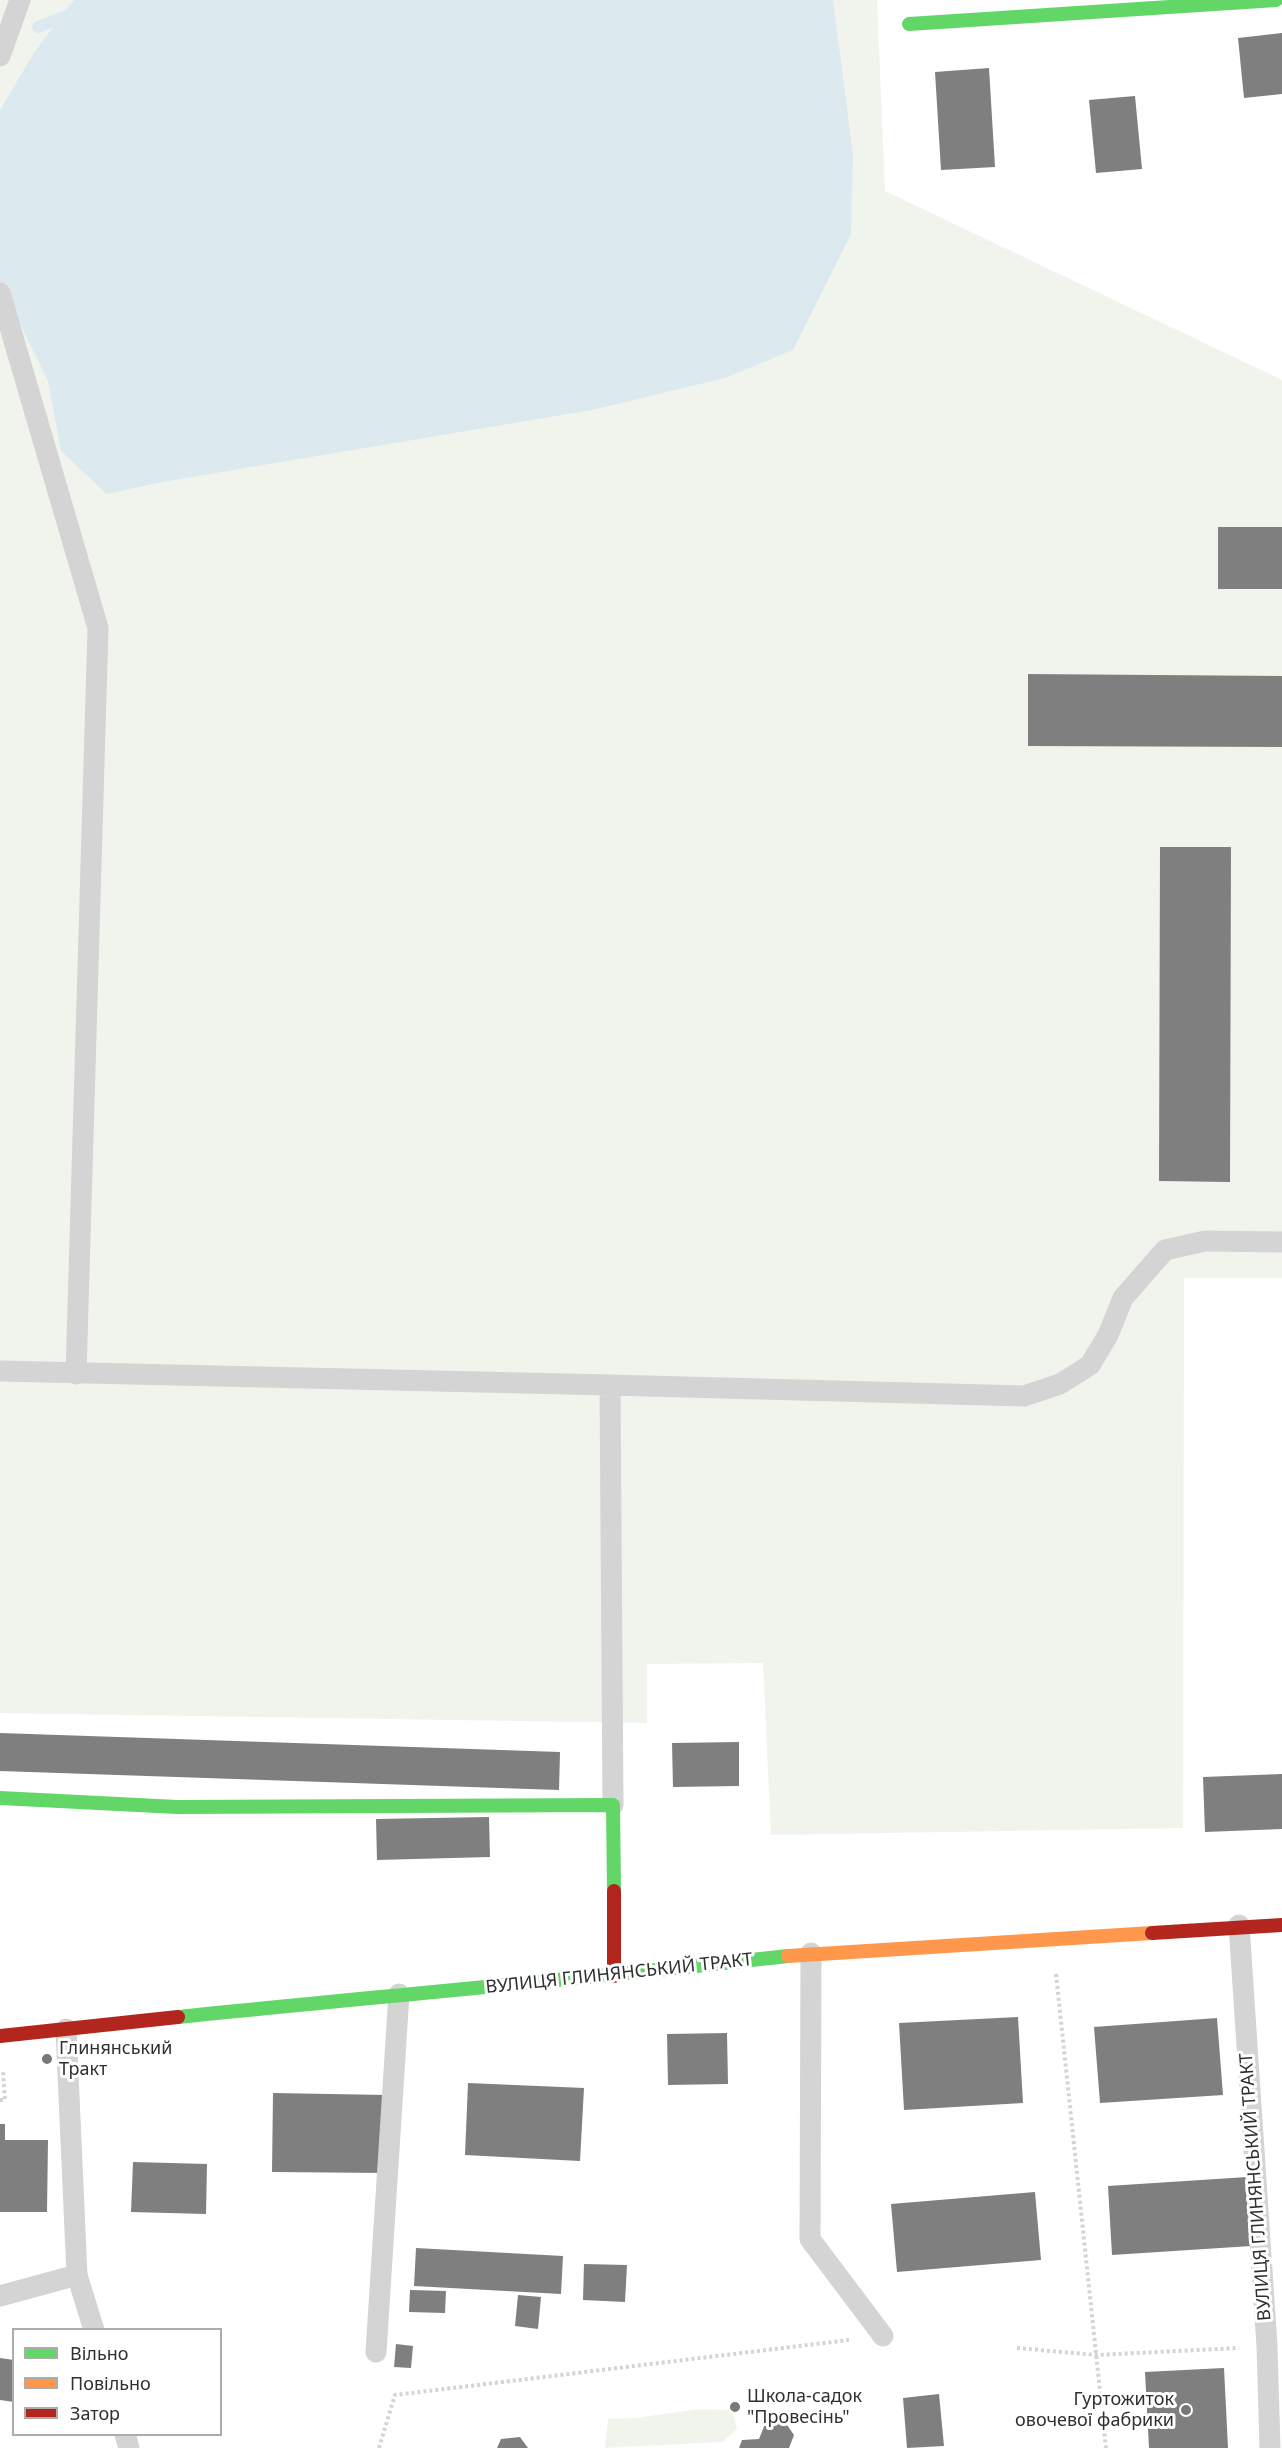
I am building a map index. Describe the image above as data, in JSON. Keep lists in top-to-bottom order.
{
  "streets": {
    "main road": ["ВУЛИЦЯ ГЛИНЯНСЬКИЙ ТРАКТ"]
  },
  "places": ["Глинянський Тракт", "Школа-садок \"Провесінь\"", "Гуртожиток овочевої фабрики"],
  "legend": ["Вільно", "Повільно", "Затор"]
}
